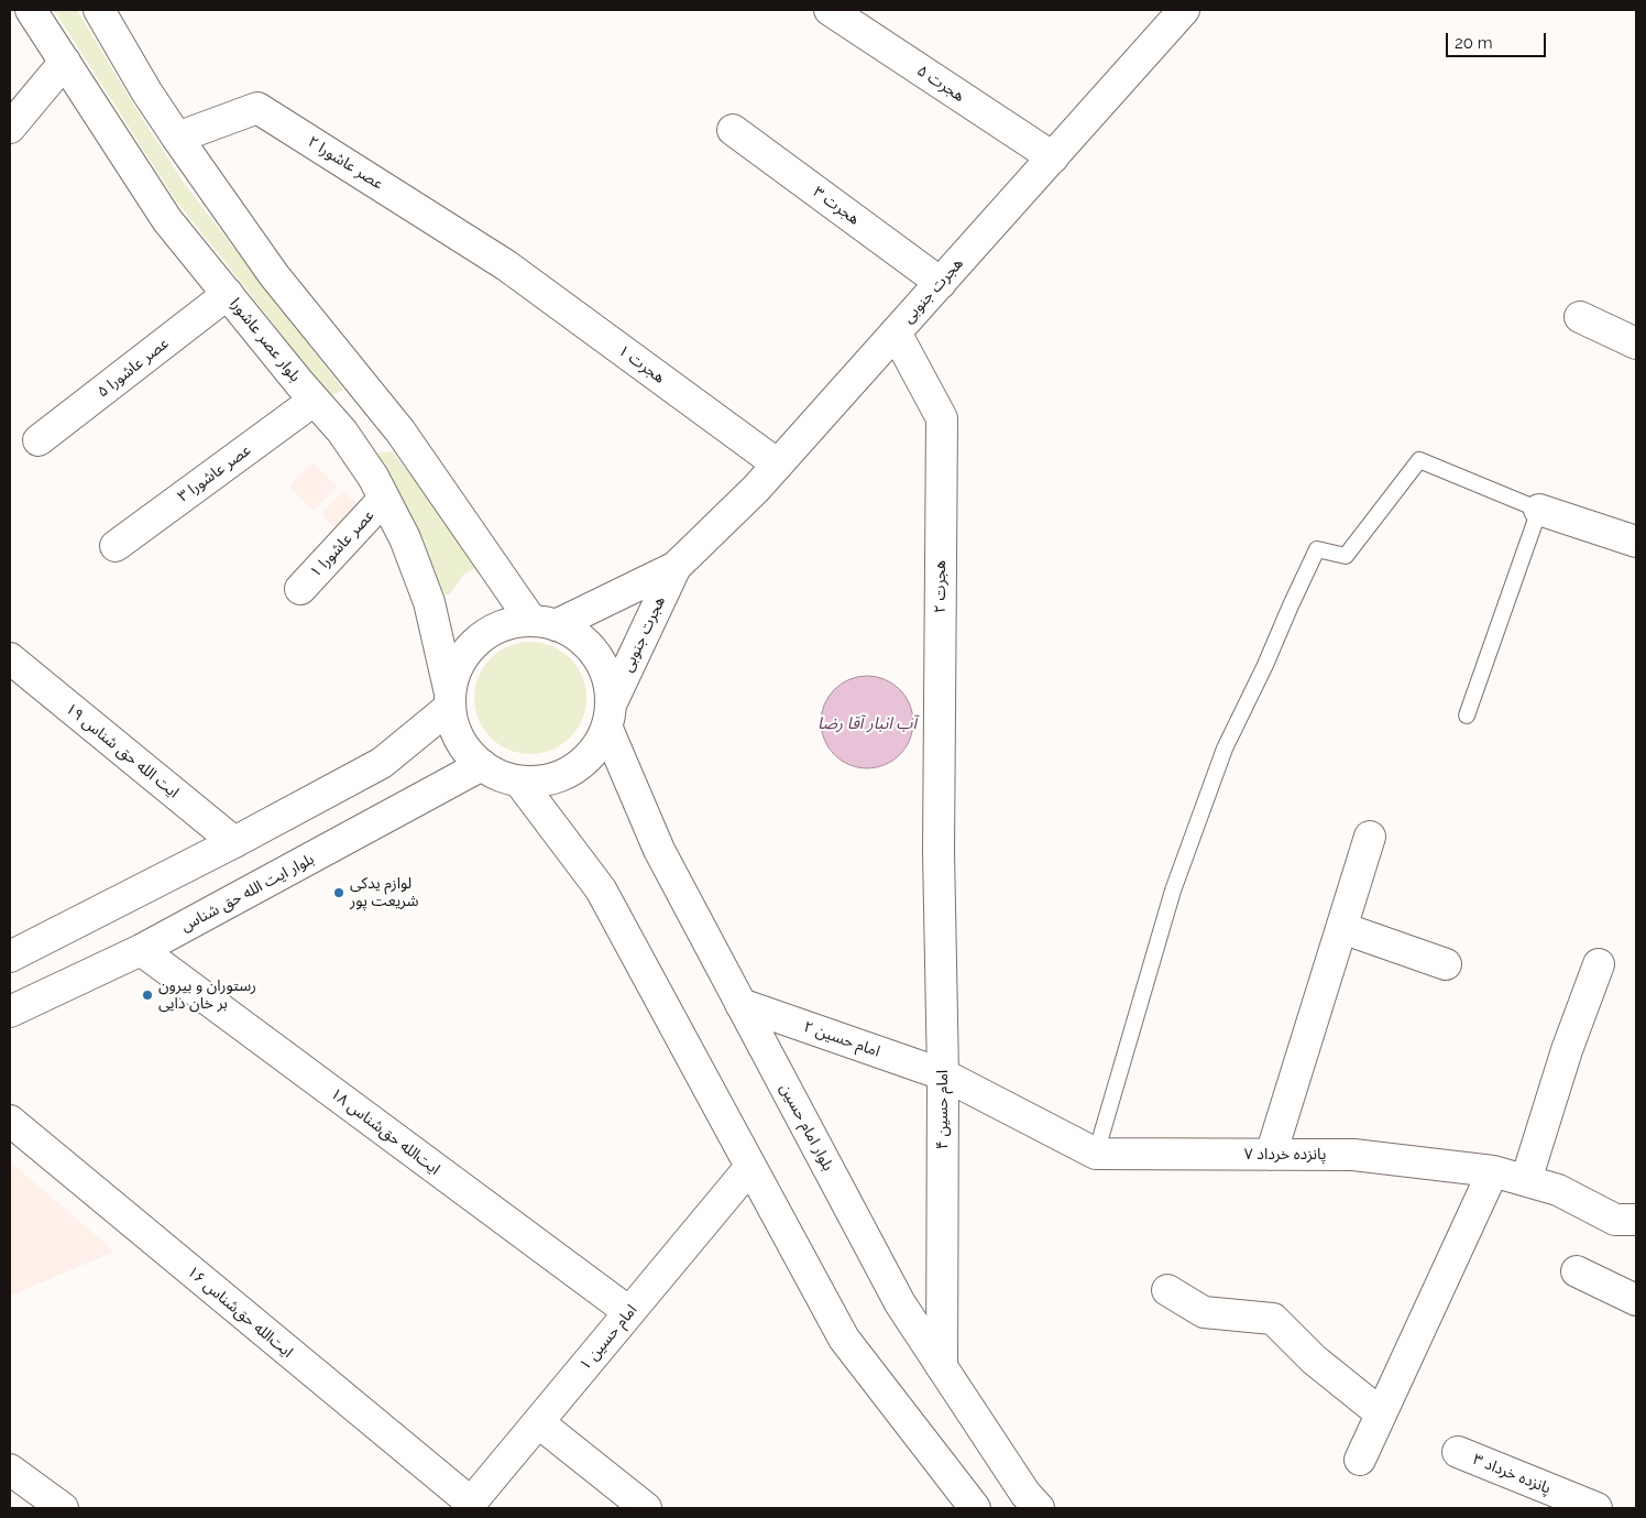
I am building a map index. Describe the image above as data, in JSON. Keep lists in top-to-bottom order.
{
  "streets": {
    "street": [
      "هجرت ۵",
      "عصر عاشورا ۲",
      "هجرت ۳",
      "هجرت جنوبی",
      "بلوار عصر عاشورا",
      "هجرت ۱",
      "عصر عاشورا ۵",
      "عصر عاشورا ۳",
      "عصر عاشورا ۱",
      "هجرت ۲",
      "ایت الله حق شناس ۱۹",
      "بلوار ایت الله حق شناس",
      "امام حسین ۲",
      "امام حسین ۴",
      "بلوار امام حسین",
      "ایت‌الله حق‌شناس ۱۸",
      "پانزده خرداد ۷",
      "ایت‌الله حق‌شناس ۱۶",
      "امام حسین ۱",
      "پانزده خرداد ۳"
    ]
  },
  "crossings": [
    ["هجرت ۵", "هجرت جنوبی"],
    ["عصر عاشورا ۲", "هجرت ۱"],
    ["هجرت ۳", "هجرت جنوبی"],
    ["هجرت جنوبی", "بلوار عصر عاشورا"],
    ["هجرت جنوبی", "هجرت ۱"],
    ["هجرت جنوبی", "هجرت ۲"],
    ["هجرت جنوبی", "بلوار ایت الله حق شناس"],
    ["هجرت جنوبی", "بلوار امام حسین"],
    ["بلوار عصر عاشورا", "عصر عاشورا ۵"],
    ["بلوار عصر عاشورا", "عصر عاشورا ۳"],
    ["بلوار عصر عاشورا", "عصر عاشورا ۱"],
    ["بلوار عصر عاشورا", "بلوار ایت الله حق شناس"],
    ["بلوار عصر عاشورا", "بلوار امام حسین"],
    ["هجرت ۲", "امام حسین ۴"],
    ["بلوار ایت الله حق شناس", "بلوار امام حسین"],
    ["بلوار ایت الله حق شناس", "ایت‌الله حق‌شناس ۱۸"],
    ["امام حسین ۲", "امام حسین ۴"],
    ["امام حسین ۲", "بلوار امام حسین"],
    ["امام حسین ۲", "پانزده خرداد ۷"],
    ["امام حسین ۴", "بلوار امام حسین"],
    ["امام حسین ۴", "پانزده خرداد ۷"],
    ["ایت‌الله حق‌شناس ۱۸", "امام حسین ۱"],
    ["ایت‌الله حق‌شناس ۱۶", "امام حسین ۱"]
  ],
  "water": ["آب انبار آقا رضا"],
  "places": ["لوازم یدکی شریعت پور", "رستوران و بیرون بر خان دایی"],
  "scale_bar": "20 m"
}
